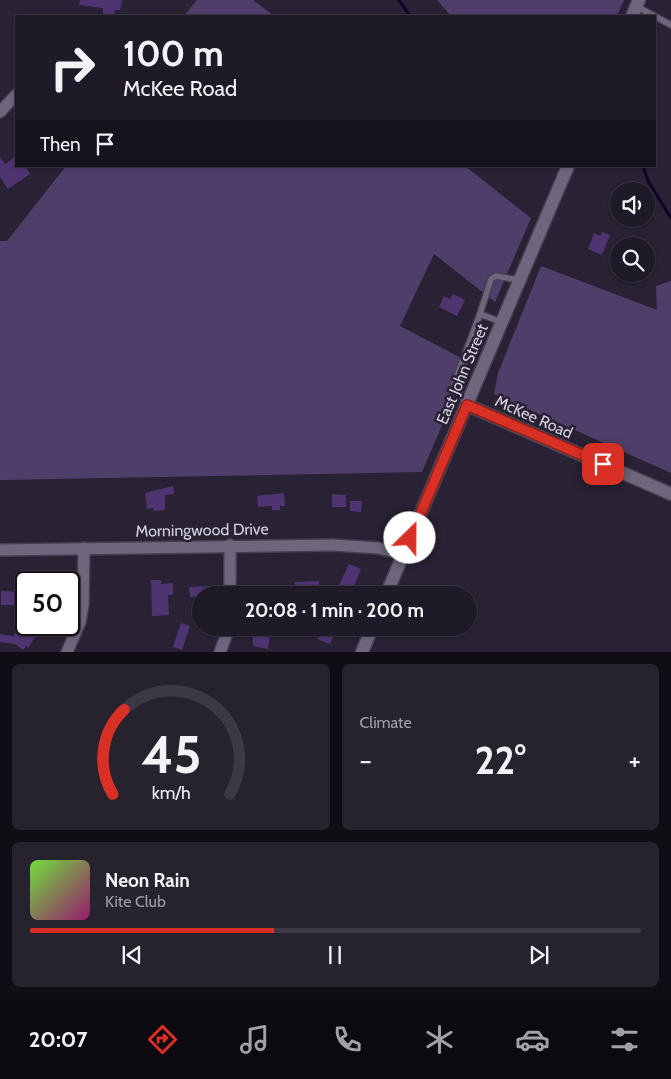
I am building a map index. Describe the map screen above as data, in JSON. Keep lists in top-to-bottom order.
{
  "streets": {
    "main road": ["East John Street", "McKee Road"],
    "street": ["Morningwood Drive"]
  },
  "crossings": [
    ["East John Street", "McKee Road"],
    ["East John Street", "Morningwood Drive"]
  ],
  "page": {
    "turn": ["100 m", "McKee Road"],
    "then": "Then",
    "limit": "50",
    "trip": "20:08 · 1 min · 200 m",
    "tile": "Climate",
    "heat": ["−", "22°", "+"],
    "song": ["Neon Rain", "Kite Club"],
    "tabs": "20:07",
    "gauge": ["45", "km/h"]
  }
}
